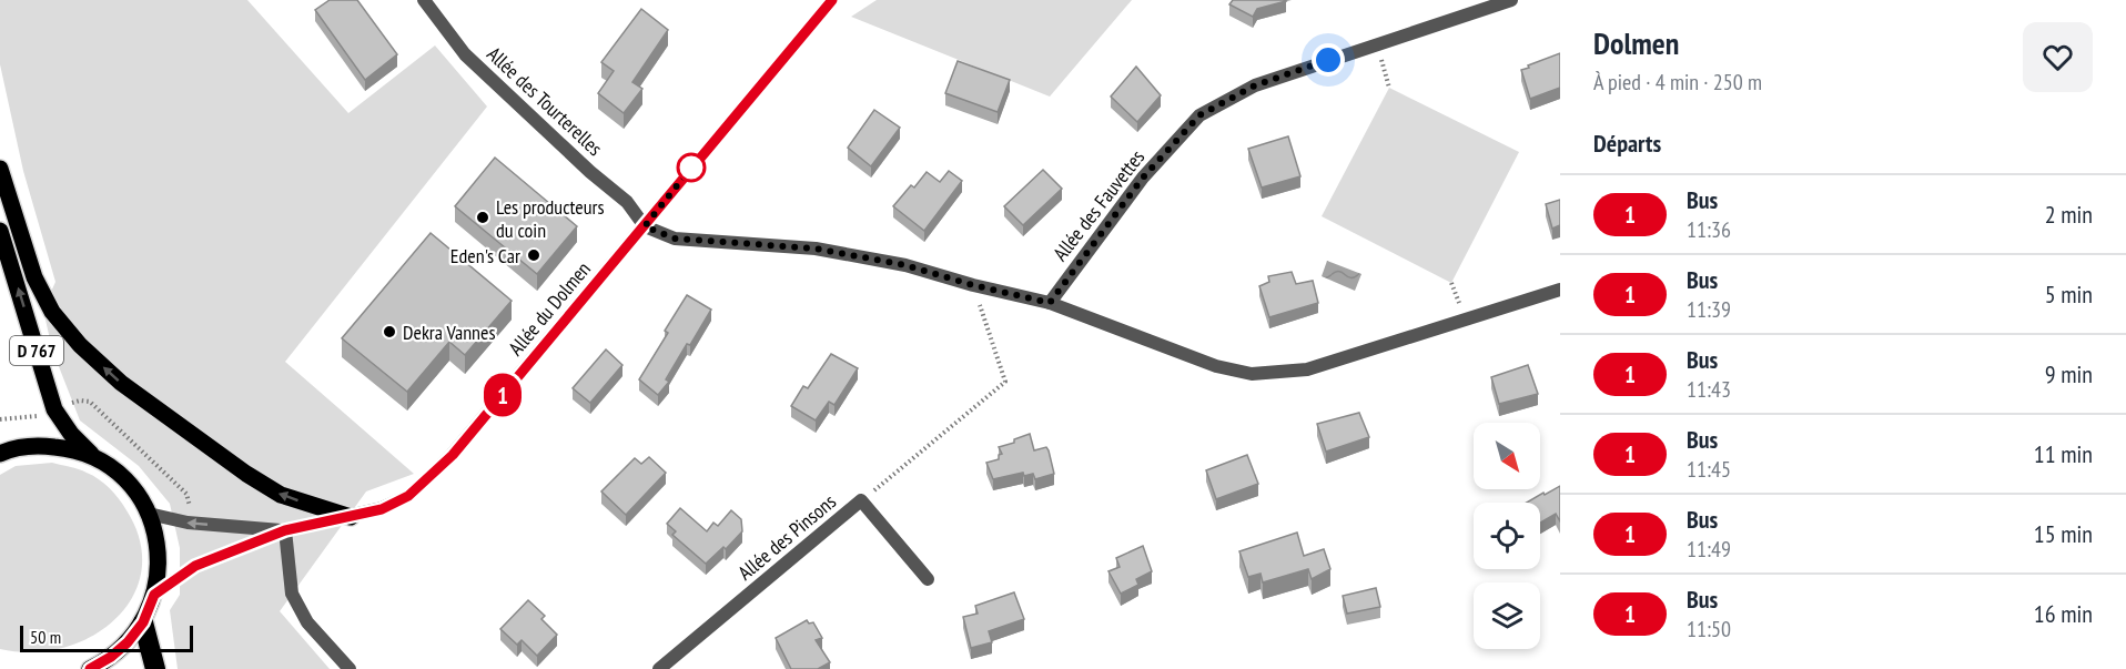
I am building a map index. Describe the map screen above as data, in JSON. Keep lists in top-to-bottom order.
{
  "streets": {
    "main road": ["D 767"],
    "street": [
      "Allée des Tourterelles",
      "Allée des Fauvettes",
      "Allée du Dolmen",
      "Allée des Pinsons"
    ]
  },
  "crossings": [
    ["Allée des Tourterelles", "Allée du Dolmen"]
  ],
  "places": ["Les producteurs du coin", "Eden's Car", "Dekra Vannes"],
  "lines": ["bus line 1"],
  "scale_bar": "50 m",
  "north": "bottom right",
  "page": {
    "on_map": "1",
    "heading": [
      ["Dolmen", "À pied · 4 min · 250 m"],
      "Départs"
    ],
    "list": [
      {
        "mark": "1",
        "name": "Bus",
        "note": "11:36",
        "value": "2 min"
      },
      {
        "mark": "1",
        "name": "Bus",
        "note": "11:39",
        "value": "5 min"
      },
      {
        "mark": "1",
        "name": "Bus",
        "note": "11:43",
        "value": "9 min"
      },
      {
        "mark": "1",
        "name": "Bus",
        "note": "11:45",
        "value": "11 min"
      },
      {
        "mark": "1",
        "name": "Bus",
        "note": "11:49",
        "value": "15 min"
      },
      {
        "mark": "1",
        "name": "Bus",
        "note": "11:50",
        "value": "16 min"
      }
    ],
    "scale": "50 m"
  }
}
